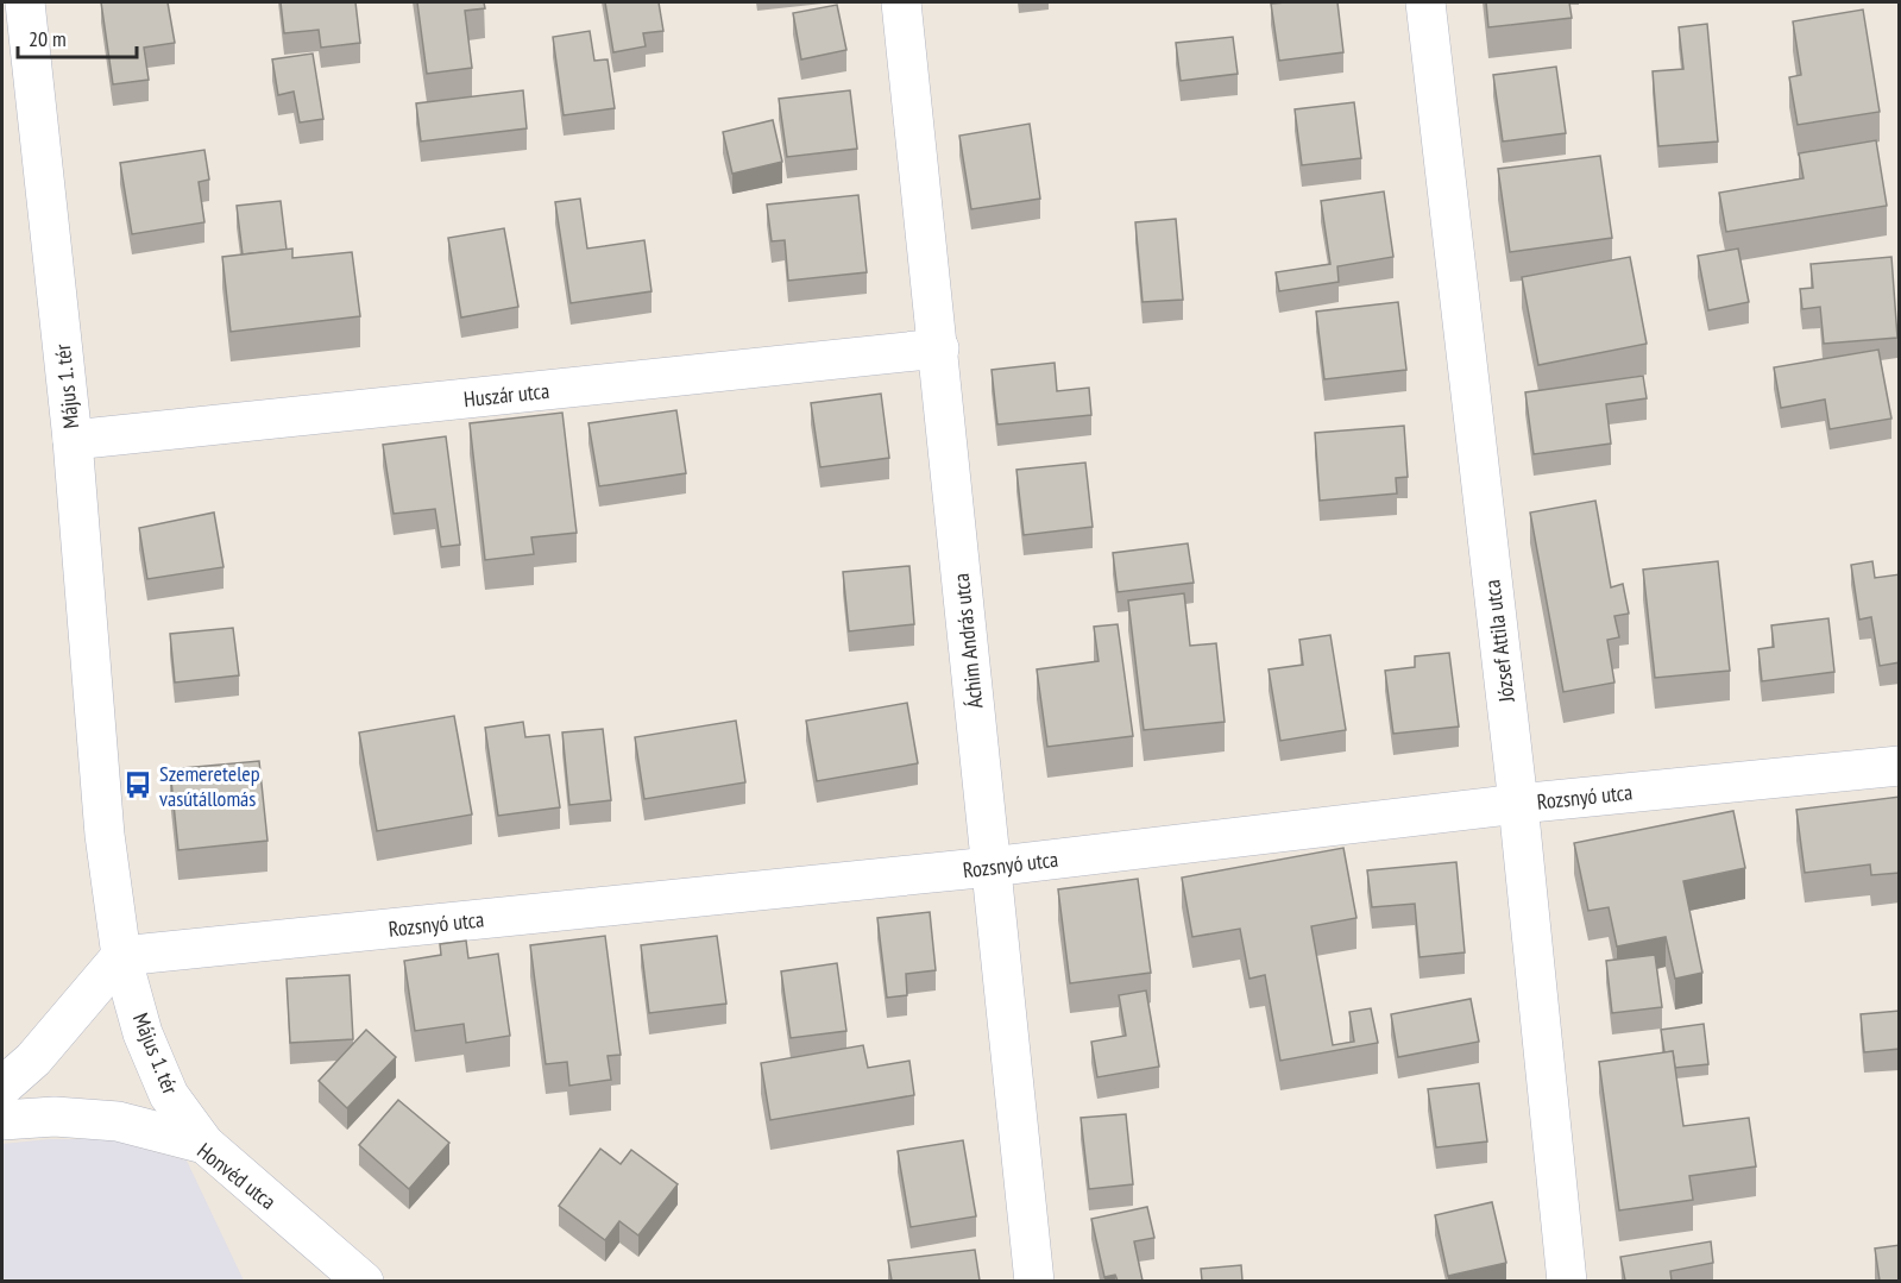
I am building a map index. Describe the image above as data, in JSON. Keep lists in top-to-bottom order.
{
  "streets": {
    "street": [
      "Május 1. tér",
      "Huszár utca",
      "Áchim András utca",
      "József Attila utca",
      "Rozsnyó utca",
      "Honvéd utca"
    ]
  },
  "crossings": [
    ["Május 1. tér", "Huszár utca"],
    ["Május 1. tér", "Rozsnyó utca"],
    ["Május 1. tér", "Honvéd utca"],
    ["Huszár utca", "Áchim András utca"],
    ["Áchim András utca", "Rozsnyó utca"],
    ["József Attila utca", "Rozsnyó utca"]
  ],
  "places": {
    "bus stop": ["Szemeretelep vasútállomás"]
  },
  "scale_bar": "20 m"
}
